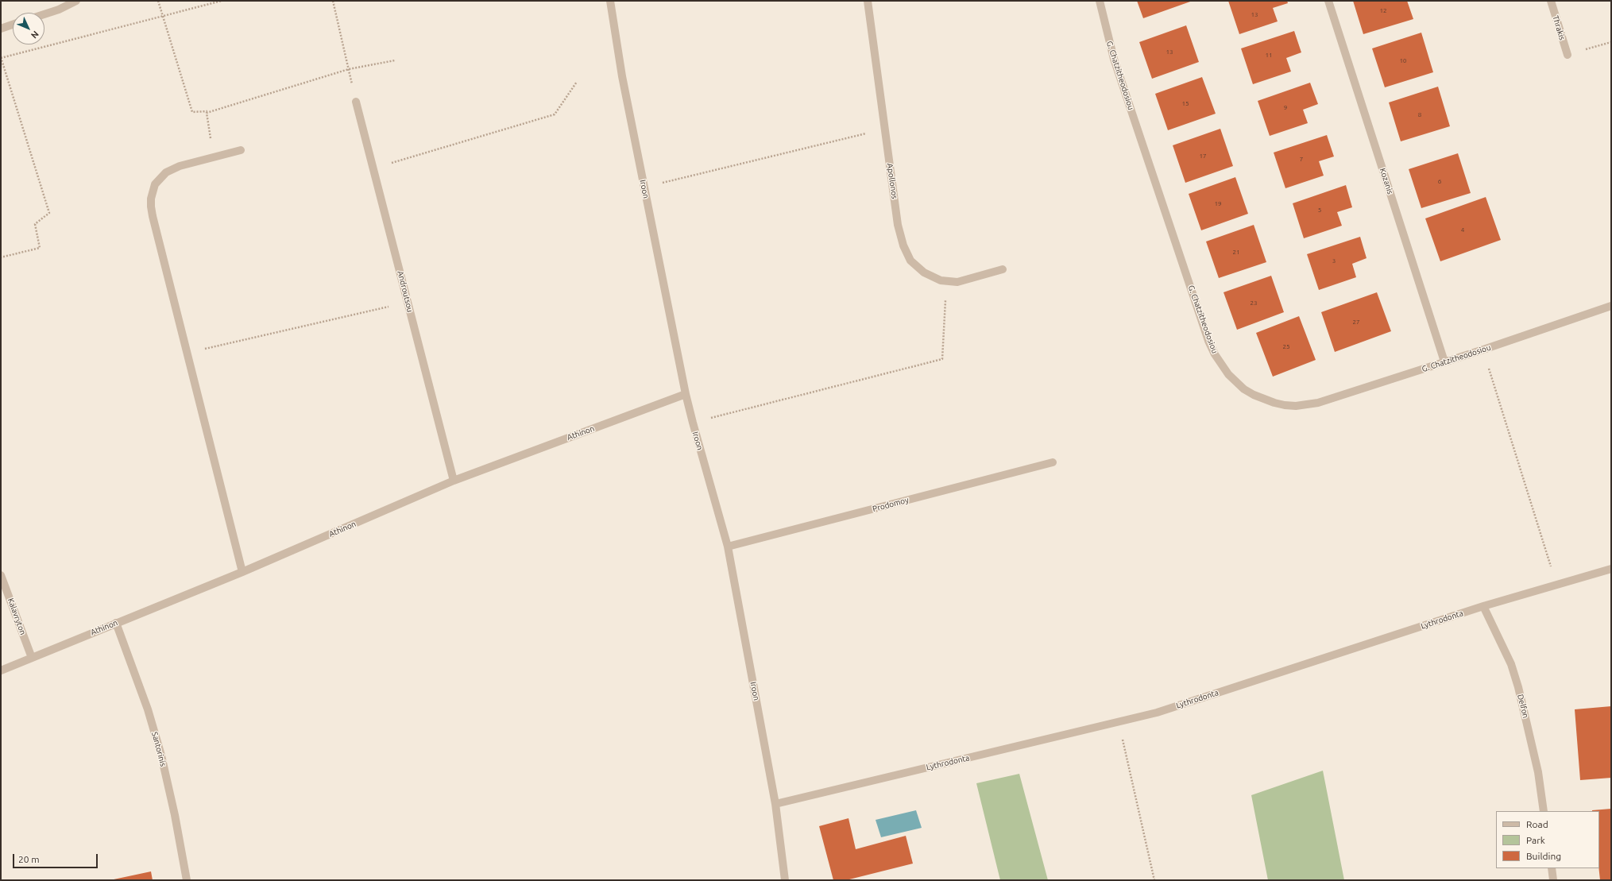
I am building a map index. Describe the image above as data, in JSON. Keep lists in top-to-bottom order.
{
  "streets": {
    "street": [
      "Thrakis",
      "G. Chatzitheodosiou",
      "Apollonos",
      "Kozanis",
      "Iroon",
      "Androutsou",
      "Athinon",
      "Prodomoy",
      "Kalavryton",
      "Lythrodonta",
      "Delfon",
      "Santorinis"
    ]
  },
  "crossings": [
    ["G. Chatzitheodosiou", "Kozanis"],
    ["Iroon", "Athinon"],
    ["Iroon", "Prodomoy"],
    ["Iroon", "Lythrodonta"],
    ["Androutsou", "Athinon"],
    ["Athinon", "Kalavryton"],
    ["Athinon", "Santorinis"],
    ["Lythrodonta", "Delfon"]
  ],
  "house_numbers": [
    "12",
    "13",
    "13",
    "11",
    "10",
    "15",
    "9",
    "8",
    "17",
    "7",
    "6",
    "19",
    "5",
    "4",
    "21",
    "3",
    "23",
    "27",
    "25"
  ],
  "legend": ["Road", "Park", "Building"],
  "scale_bar": "20 m",
  "north": "bottom right"
}
